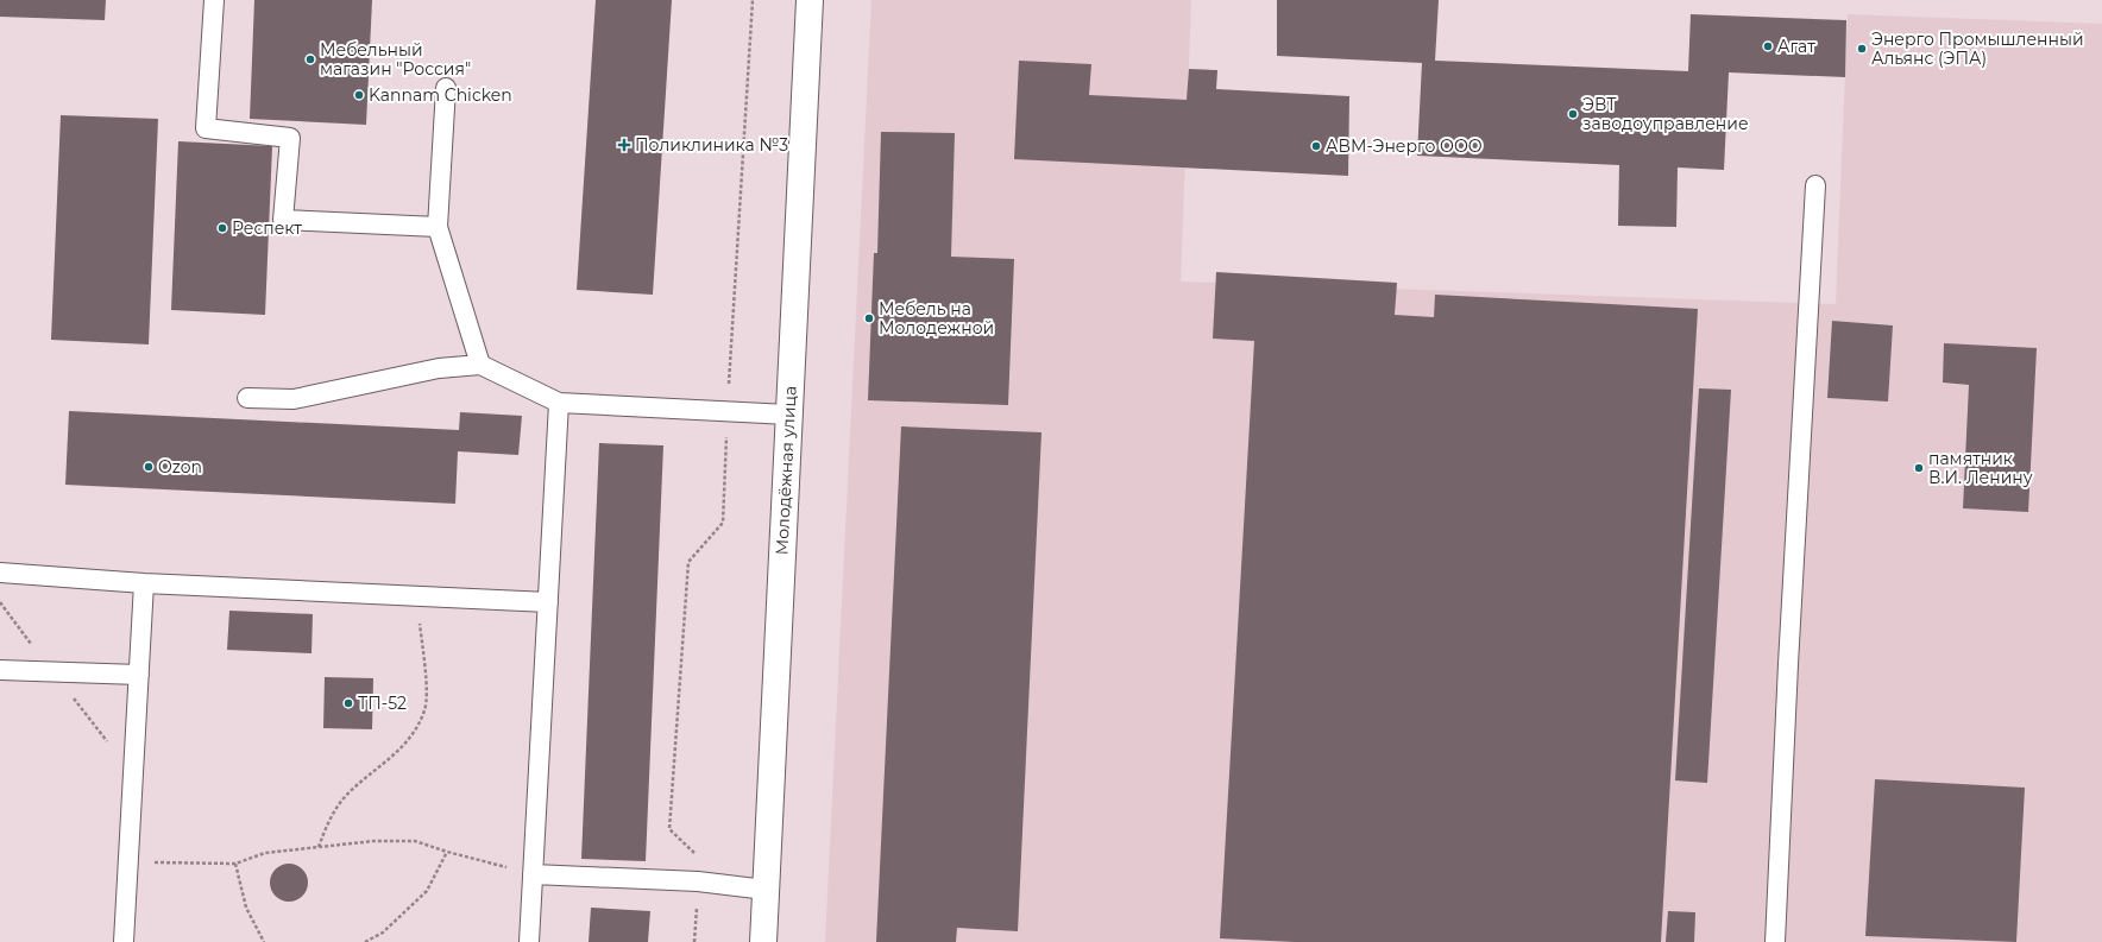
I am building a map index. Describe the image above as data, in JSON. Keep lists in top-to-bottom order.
{
  "streets": {
    "street": ["Молодёжная улица"]
  },
  "places": {
    "other": [
      "Агат",
      "Энерго Промышленный Альянс (ЭПА)",
      "Мебельный магазин \"Россия\"",
      "Kannam Chicken",
      "ЭВТ заводоуправление",
      "АВМ-Энерго ООО",
      "Респект",
      "Мебель на Молодежной",
      "Ozon",
      "памятник В.И. Ленину",
      "ТП-52"
    ],
    "health": ["Поликлиника №3"]
  }
}
